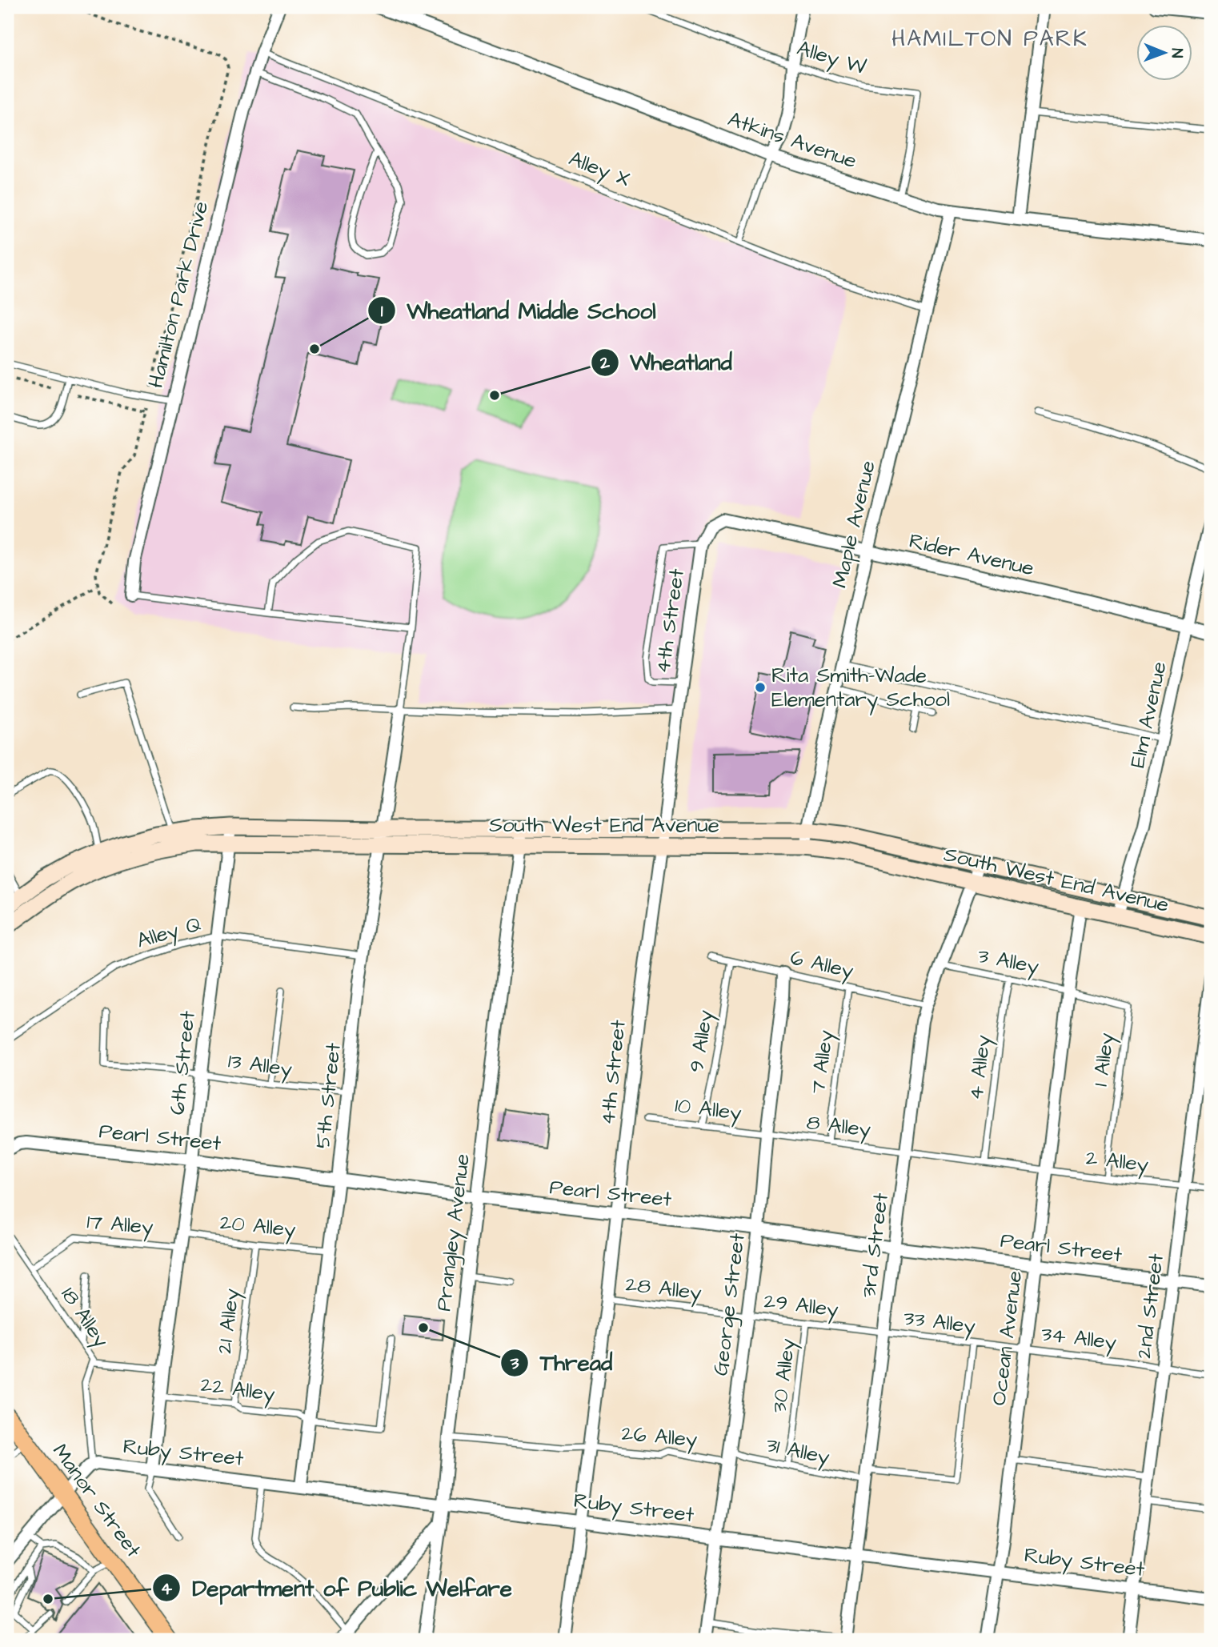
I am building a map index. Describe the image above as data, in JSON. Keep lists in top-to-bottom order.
{
  "streets": {
    "main road": ["South West End Avenue", "Manor Street"],
    "street": [
      "Atkins Avenue",
      "Hamilton Park Drive",
      "Maple Avenue",
      "Rider Avenue",
      "4th Street",
      "Elm Avenue",
      "6th Street",
      "5th Street",
      "Pearl Street",
      "Prangley Avenue",
      "3rd Street",
      "George Street",
      "2nd Street",
      "Ocean Avenue",
      "Ruby Street"
    ],
    "lane": [
      "Alley W",
      "Alley X",
      "Alley Q",
      "3 Alley",
      "6 Alley",
      "9 Alley",
      "1 Alley",
      "7 Alley",
      "13 Alley",
      "4 Alley",
      "10 Alley",
      "8 Alley",
      "2 Alley",
      "17 Alley",
      "20 Alley",
      "28 Alley",
      "29 Alley",
      "18 Alley",
      "21 Alley",
      "33 Alley",
      "34 Alley",
      "30 Alley",
      "22 Alley",
      "26 Alley",
      "31 Alley"
    ]
  },
  "crossings": [
    ["Alley W", "Atkins Avenue"],
    ["Atkins Avenue", "Maple Avenue"],
    ["Alley X", "Hamilton Park Drive"],
    ["Alley X", "Maple Avenue"],
    ["Maple Avenue", "Rider Avenue"],
    ["Maple Avenue", "South West End Avenue"],
    ["Rider Avenue", "4th Street"],
    ["Rider Avenue", "Elm Avenue"],
    ["4th Street", "South West End Avenue"],
    ["4th Street", "Pearl Street"],
    ["4th Street", "28 Alley"],
    ["4th Street", "26 Alley"],
    ["4th Street", "Ruby Street"],
    ["Elm Avenue", "South West End Avenue"],
    ["South West End Avenue", "6th Street"],
    ["South West End Avenue", "5th Street"],
    ["South West End Avenue", "Prangley Avenue"],
    ["South West End Avenue", "3rd Street"],
    ["South West End Avenue", "Ocean Avenue"],
    ["Alley Q", "6th Street"],
    ["Alley Q", "5th Street"],
    ["3 Alley", "1 Alley"],
    ["3 Alley", "4 Alley"],
    ["3 Alley", "3rd Street"],
    ["3 Alley", "Ocean Avenue"],
    ["6 Alley", "9 Alley"],
    ["6 Alley", "7 Alley"],
    ["6 Alley", "3rd Street"],
    ["6 Alley", "George Street"],
    ["9 Alley", "10 Alley"],
    ["1 Alley", "2 Alley"],
    ["1 Alley", "Ocean Avenue"],
    ["7 Alley", "8 Alley"],
    ["6th Street", "13 Alley"],
    ["6th Street", "Pearl Street"],
    ["6th Street", "17 Alley"],
    ["6th Street", "20 Alley"],
    ["6th Street", "18 Alley"],
    ["6th Street", "22 Alley"],
    ["6th Street", "Ruby Street"],
    ["13 Alley", "5th Street"],
    ["4 Alley", "8 Alley"],
    ["4 Alley", "2 Alley"],
    ["5th Street", "Pearl Street"],
    ["5th Street", "20 Alley"],
    ["5th Street", "22 Alley"],
    ["5th Street", "Ruby Street"],
    ["10 Alley", "8 Alley"],
    ["10 Alley", "George Street"],
    ["8 Alley", "2 Alley"],
    ["8 Alley", "3rd Street"],
    ["8 Alley", "George Street"],
    ["Pearl Street", "Prangley Avenue"],
    ["Pearl Street", "3rd Street"],
    ["Pearl Street", "George Street"],
    ["Pearl Street", "2nd Street"],
    ["Pearl Street", "Ocean Avenue"],
    ["2 Alley", "2nd Street"],
    ["2 Alley", "Ocean Avenue"],
    ["17 Alley", "18 Alley"],
    ["20 Alley", "21 Alley"],
    ["Prangley Avenue", "26 Alley"],
    ["Prangley Avenue", "Ruby Street"],
    ["3rd Street", "29 Alley"],
    ["3rd Street", "33 Alley"],
    ["3rd Street", "31 Alley"],
    ["3rd Street", "Ruby Street"],
    ["28 Alley", "George Street"],
    ["28 Alley", "29 Alley"],
    ["George Street", "29 Alley"],
    ["George Street", "26 Alley"],
    ["George Street", "31 Alley"],
    ["George Street", "Ruby Street"],
    ["29 Alley", "33 Alley"],
    ["29 Alley", "30 Alley"],
    ["2nd Street", "34 Alley"],
    ["2nd Street", "Ruby Street"],
    ["21 Alley", "22 Alley"],
    ["33 Alley", "Ocean Avenue"],
    ["33 Alley", "34 Alley"],
    ["33 Alley", "31 Alley"],
    ["Ocean Avenue", "34 Alley"],
    ["Ocean Avenue", "Ruby Street"],
    ["30 Alley", "31 Alley"],
    ["Ruby Street", "Manor Street"]
  ],
  "districts": ["HAMILTON PARK"],
  "places": [
    "Wheatland Middle School",
    "Wheatland",
    "Rita Smith-Wade Elementary School",
    "Thread",
    "Department of Public Welfare"
  ],
  "north": "right"
}
